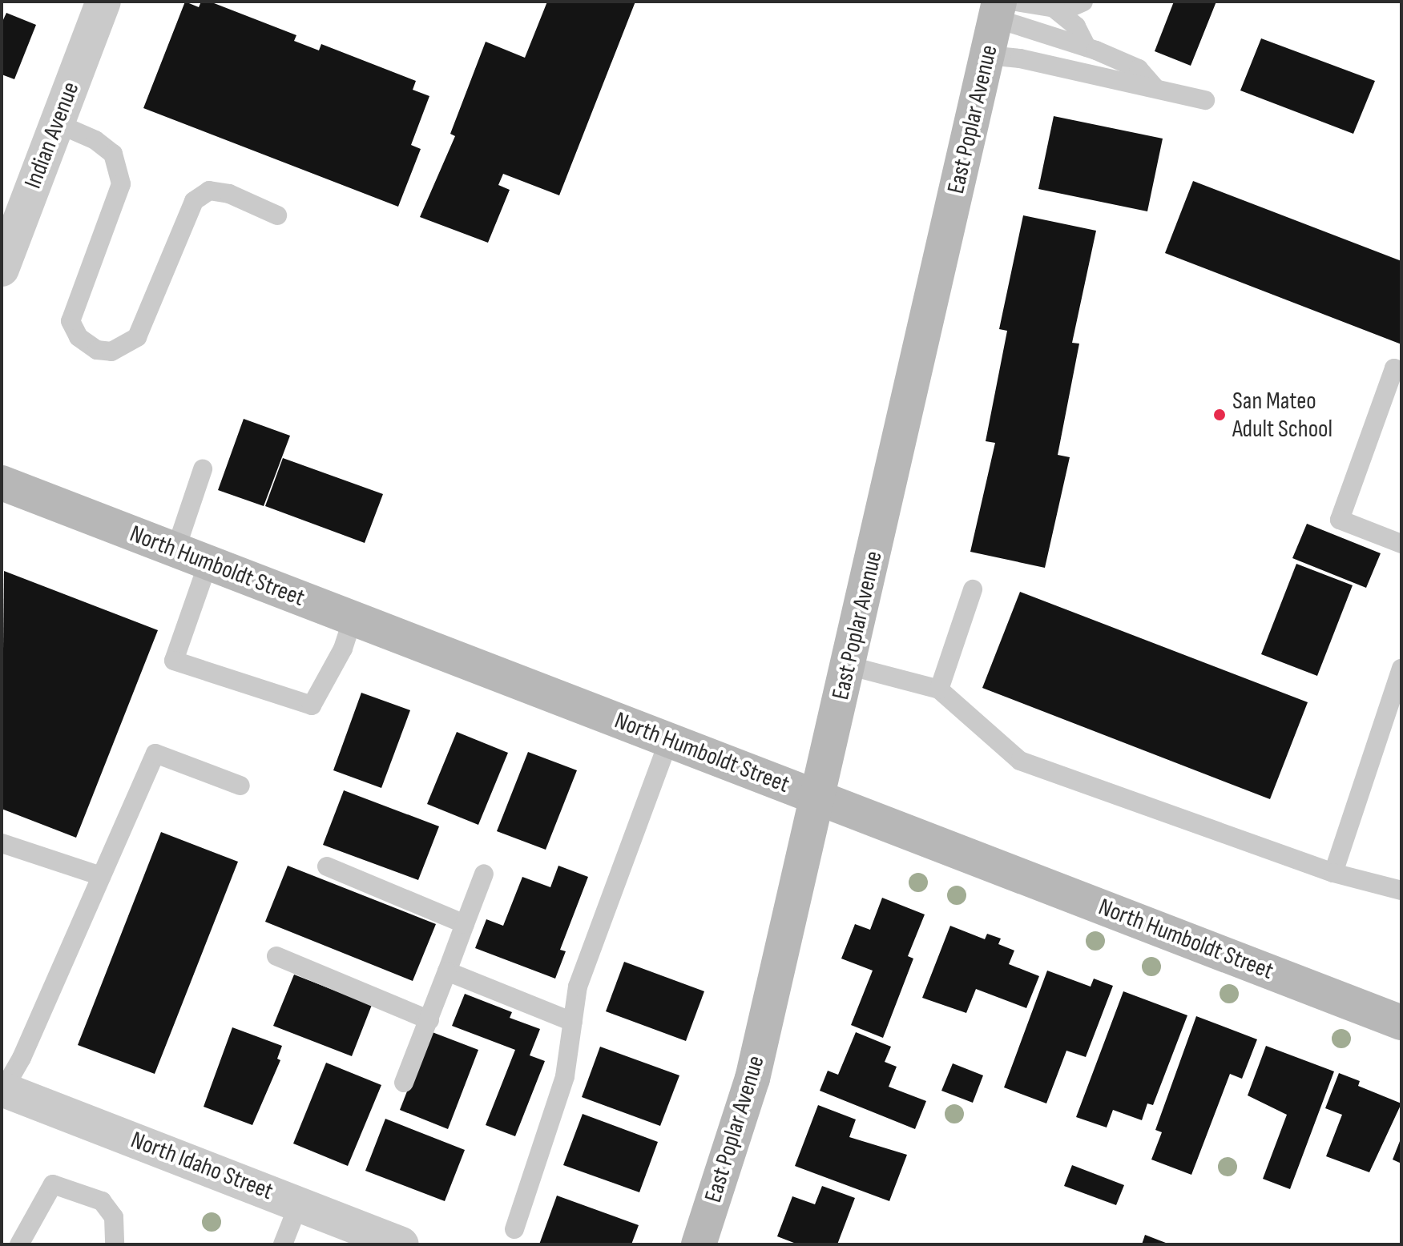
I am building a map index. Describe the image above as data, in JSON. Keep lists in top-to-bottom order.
{
  "streets": {
    "street": [
      "East Poplar Avenue",
      "Indian Avenue",
      "North Humboldt Street",
      "North Idaho Street"
    ]
  },
  "crossings": [
    ["East Poplar Avenue", "North Humboldt Street"]
  ],
  "places": ["San Mateo Adult School"]
}
